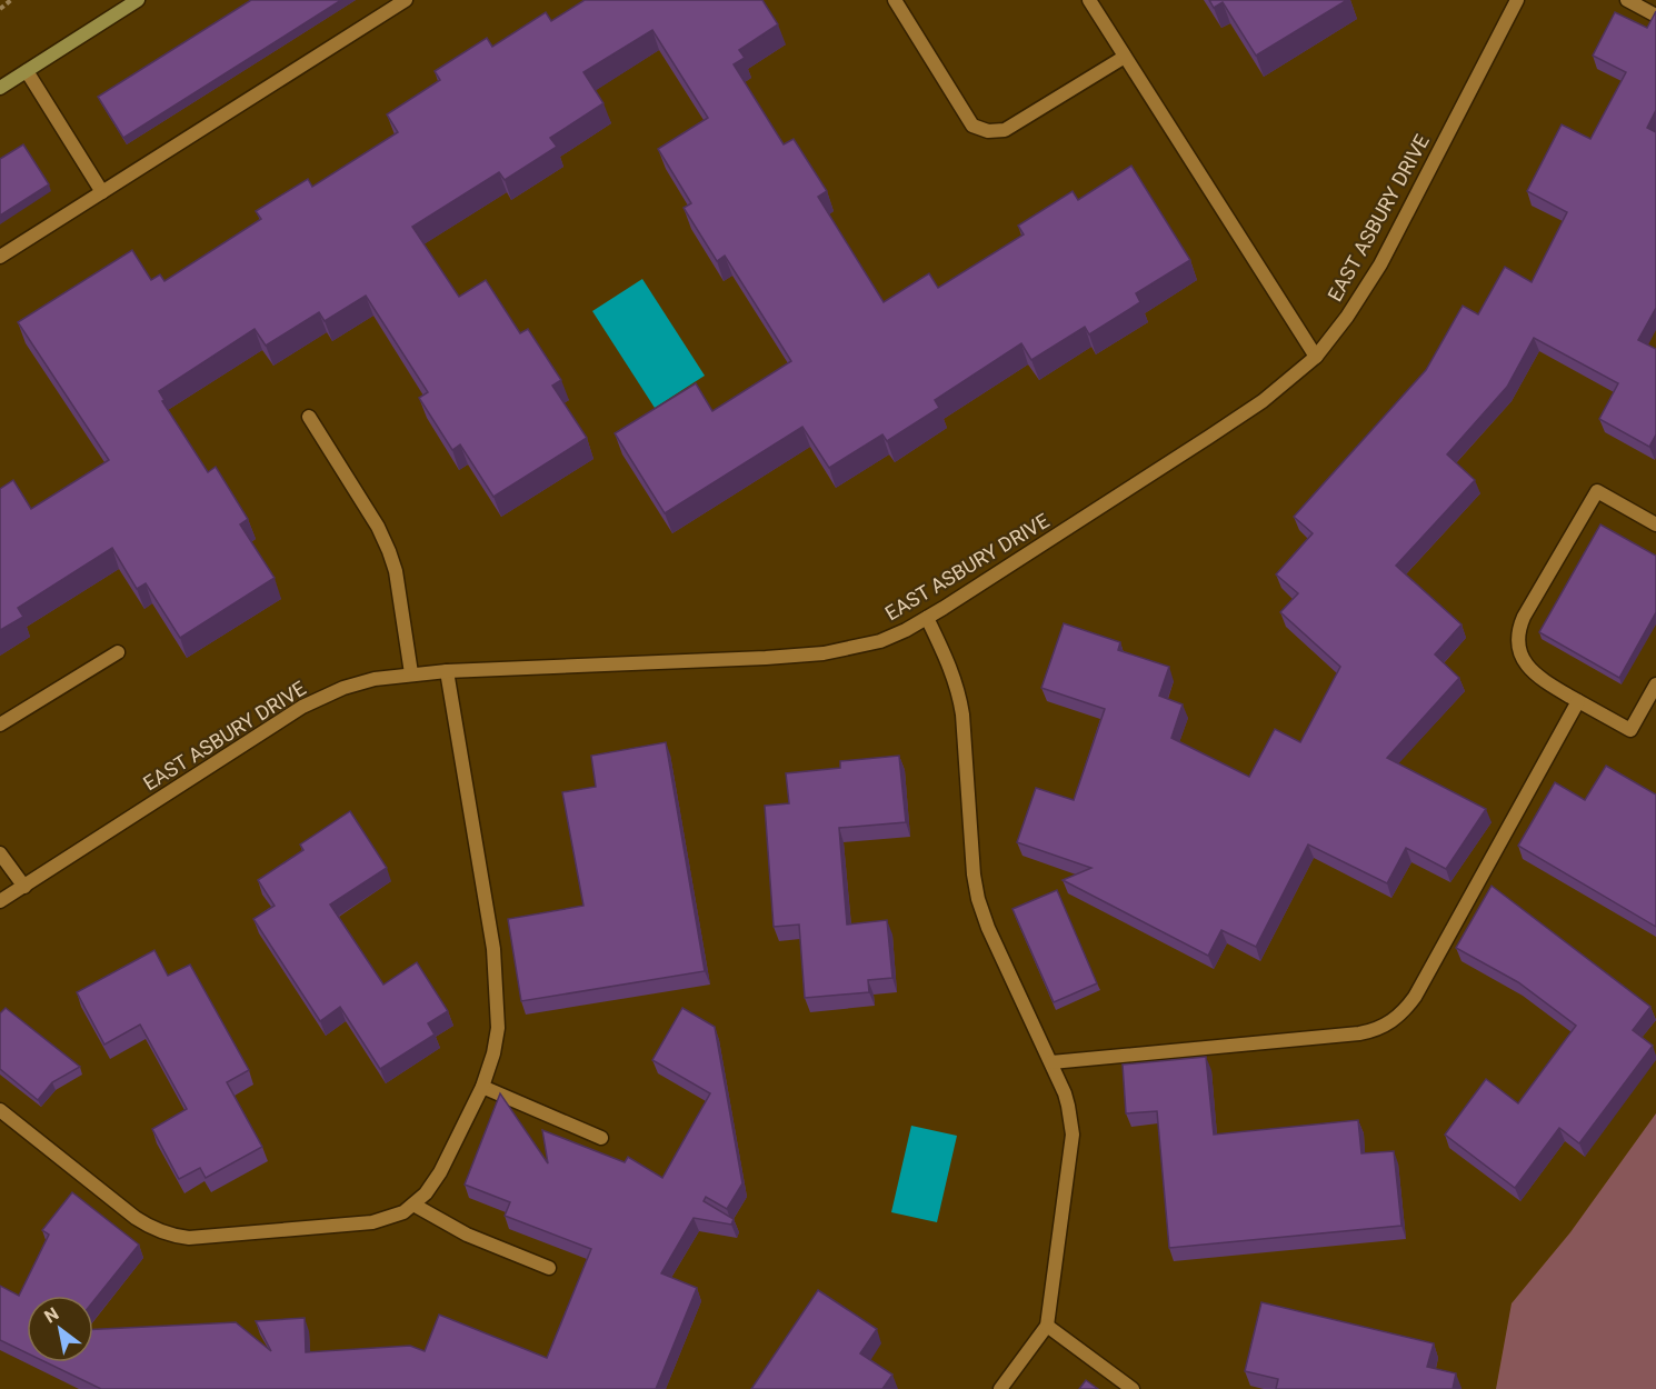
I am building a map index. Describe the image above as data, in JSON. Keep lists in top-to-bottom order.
{
  "streets": {
    "street": ["EAST ASBURY DRIVE"]
  },
  "north": "top left"
}
